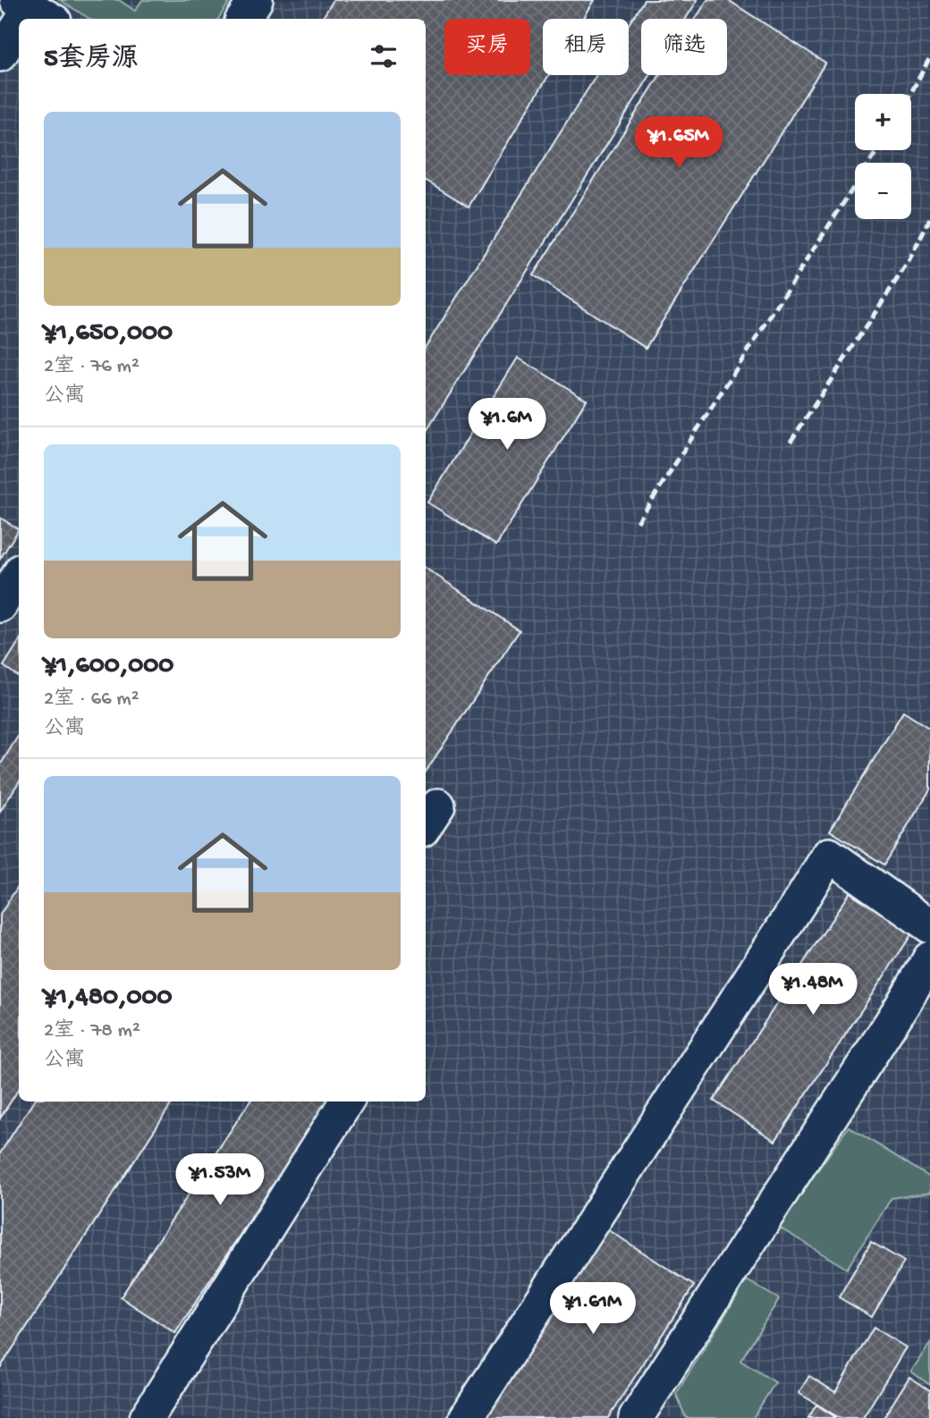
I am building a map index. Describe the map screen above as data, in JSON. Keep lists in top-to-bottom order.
{
  "page": {
    "chip": ["买房", "租房", "筛选"],
    "heading": "5套房源",
    "map_buttons": ["+", "−"],
    "list": [
      {
        "name": "¥1,650,000",
        "note": "2室 · 76 m² · 公寓"
      },
      {
        "name": "¥1,600,000",
        "note": "2室 · 66 m² · 公寓"
      },
      {
        "name": "¥1,480,000",
        "note": "2室 · 78 m² · 公寓"
      }
    ],
    "price": [
      "¥1.65M",
      "¥1.6M",
      "¥1.48M",
      "¥1.53M",
      "¥1.61M"
    ]
  }
}
